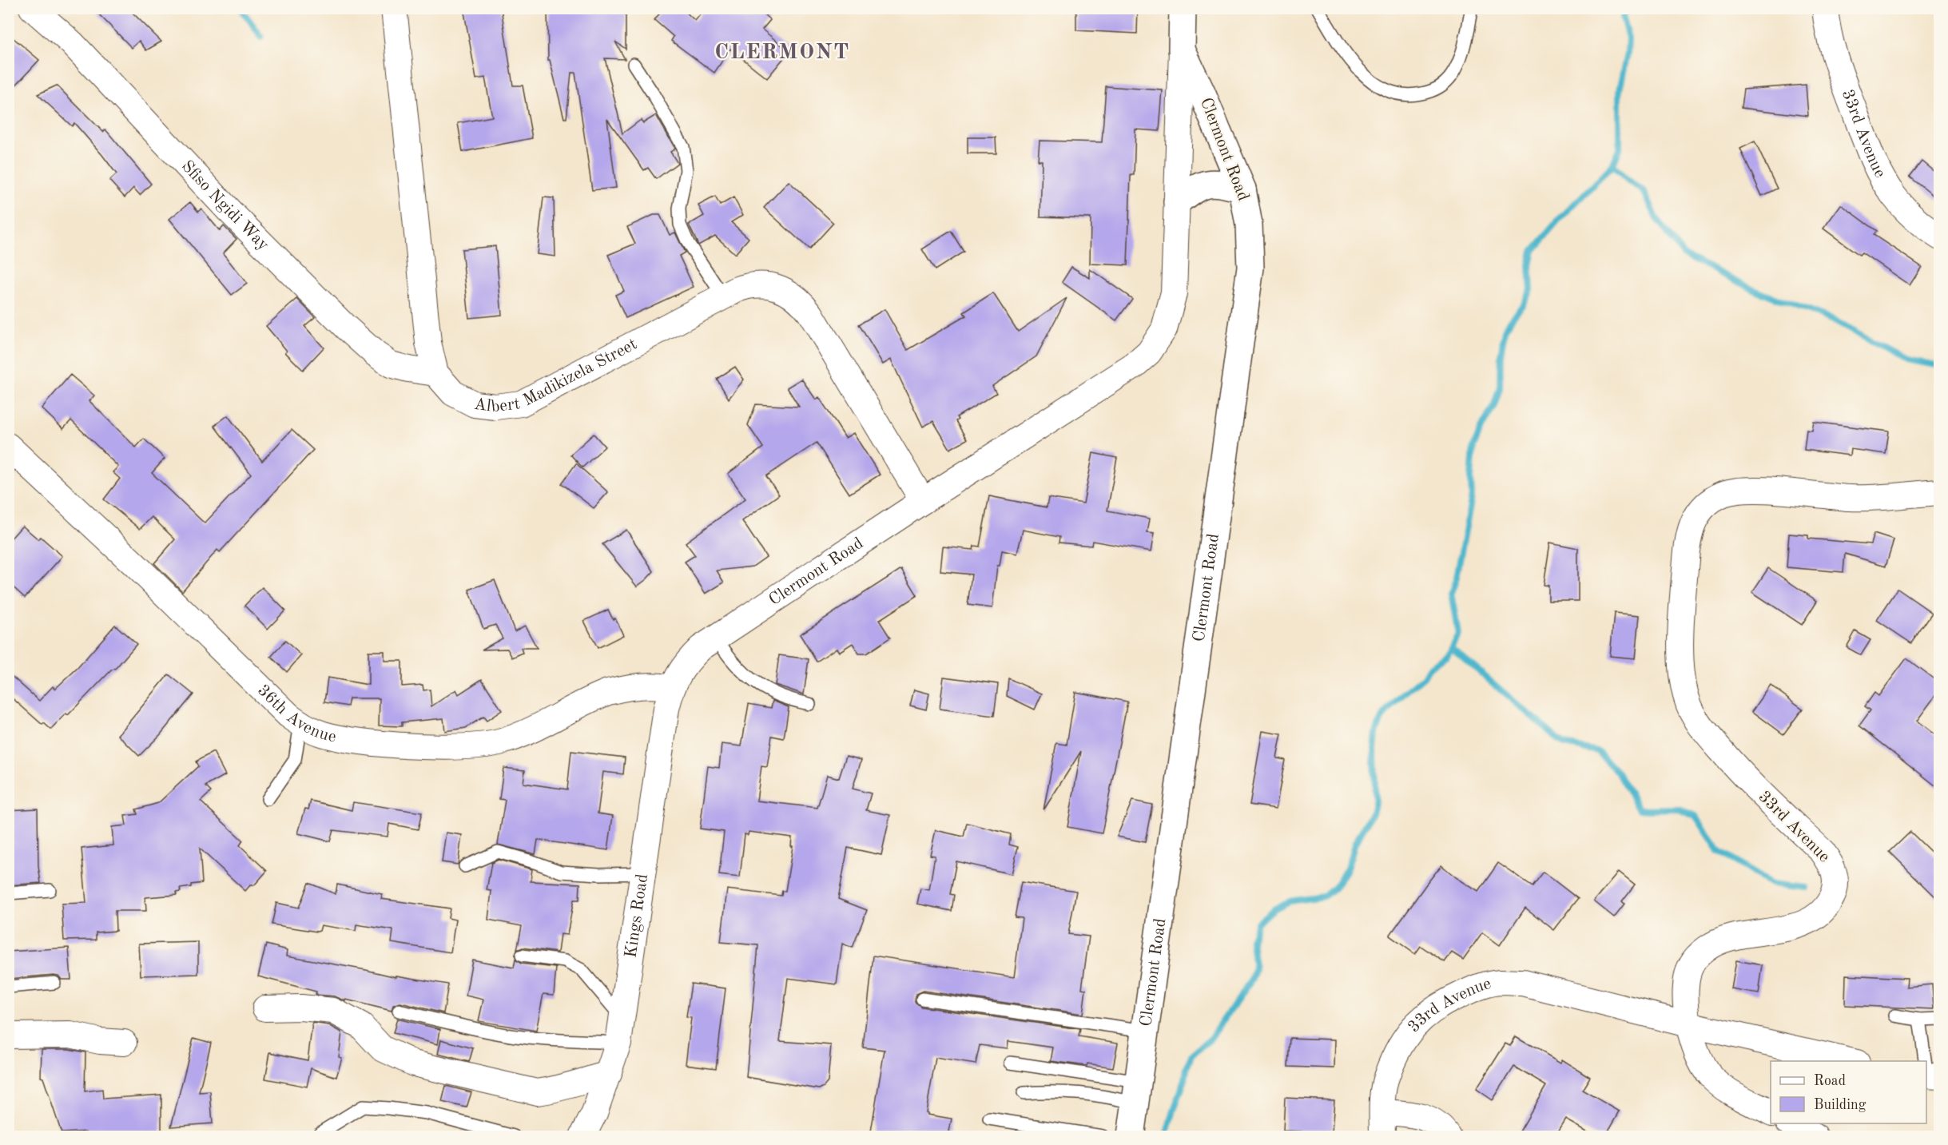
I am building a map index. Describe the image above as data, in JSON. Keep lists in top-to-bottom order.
{
  "streets": {
    "street": [
      "33rd Avenue",
      "Clermont Road",
      "Sfiso Ngidi Way",
      "Albert Madikizela Street",
      "36th Avenue",
      "Kings Road"
    ]
  },
  "crossings": [
    ["Clermont Road", "Albert Madikizela Street"],
    ["Clermont Road", "36th Avenue"],
    ["Clermont Road", "Kings Road"],
    ["Sfiso Ngidi Way", "Albert Madikizela Street"],
    ["36th Avenue", "Kings Road"]
  ],
  "districts": ["CLERMONT"],
  "legend": ["Road", "Building"]
}
